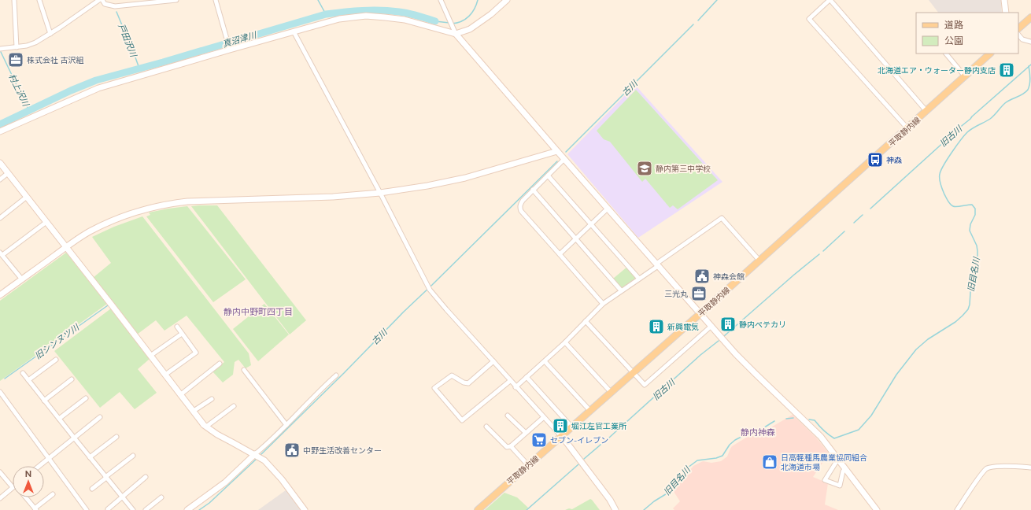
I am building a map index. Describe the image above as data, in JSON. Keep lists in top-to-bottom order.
{
  "streets": {
    "main road": ["平取静内線"]
  },
  "districts": ["静内中野町四丁目", "静内神森"],
  "water": [
    "真沼津川",
    "戸田沢川",
    "古川",
    "村上沢川",
    "旧古川",
    "旧目名川",
    "旧シンヌツ川"
  ],
  "places": {
    "office": ["株式会社 古沢組", "三光丸"],
    "building": [
      "北海道エア・ウォーター静内支店",
      "静内ぺテカリ",
      "新興電気",
      "堀江左官工業所"
    ],
    "bus stop": ["神森"],
    "school or university": ["静内第三中学校"],
    "public building": ["神森会館", "中野生活改善センター"],
    "supermarket": ["セブン-イレブン"],
    "shop": ["日高軽種馬農業協同組合 北海道市場"]
  },
  "legend": ["道路", "公園"],
  "north": "top"
}
